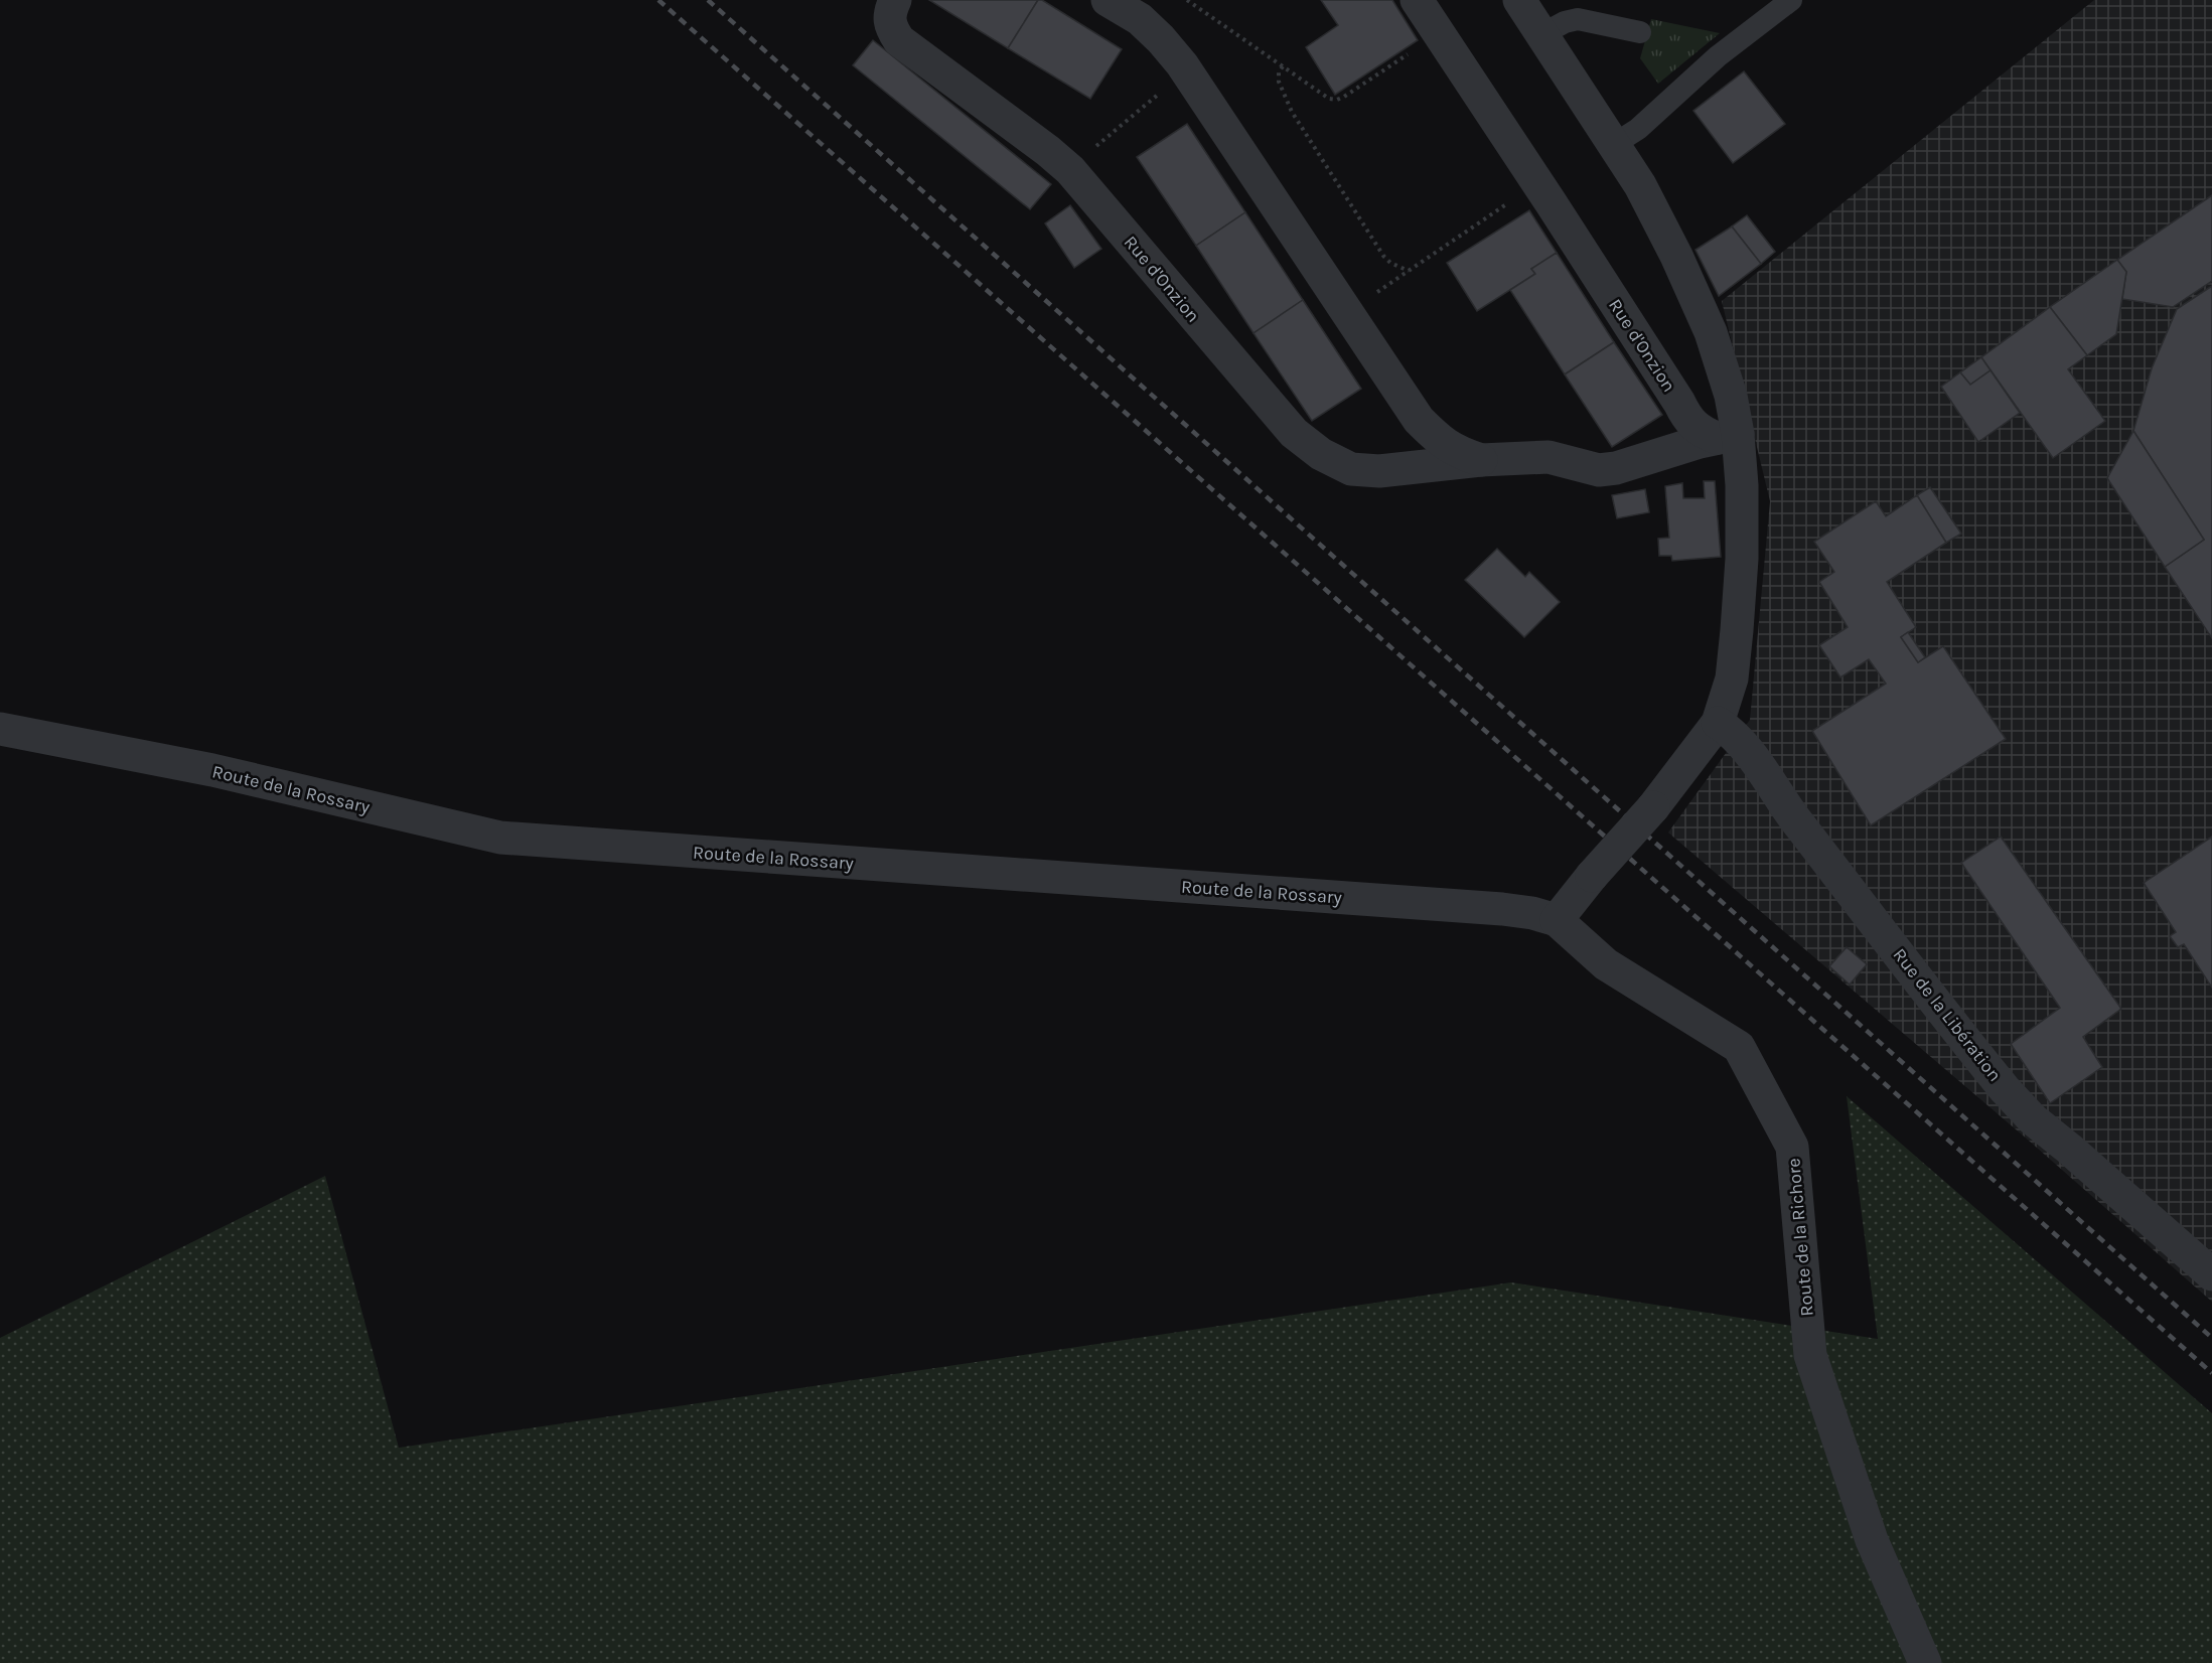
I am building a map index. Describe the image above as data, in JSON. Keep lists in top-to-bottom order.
{
  "streets": {
    "street": [
      "Rue d'Onzion",
      "Route de la Rossary",
      "Rue de la Libération",
      "Route de la Richore"
    ]
  },
  "crossings": [
    ["Route de la Rossary", "Route de la Richore"]
  ]
}
